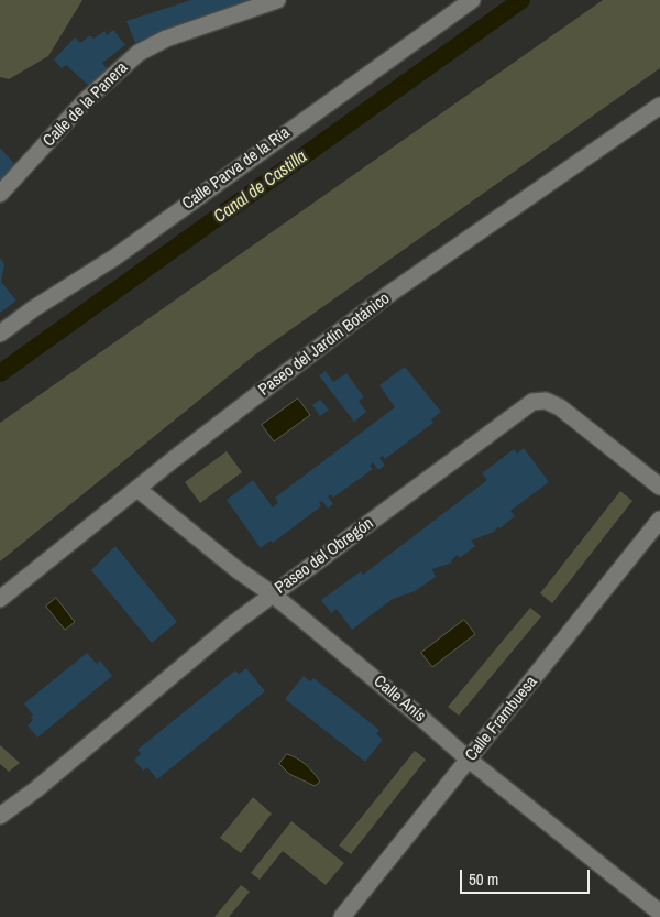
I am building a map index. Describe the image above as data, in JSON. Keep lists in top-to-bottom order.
{
  "streets": {
    "street": [
      "Calle de la Panera",
      "Calle Parva de la Ría",
      "Paseo del Jardín Botánico",
      "Paseo del Obregón",
      "Calle Anís",
      "Calle Frambuesa"
    ]
  },
  "crossings": [
    ["Paseo del Jardín Botánico", "Calle Anís"],
    ["Paseo del Obregón", "Calle Anís"],
    ["Calle Anís", "Calle Frambuesa"]
  ],
  "water": ["Canal de Castilla"],
  "scale_bar": "50 m"
}
